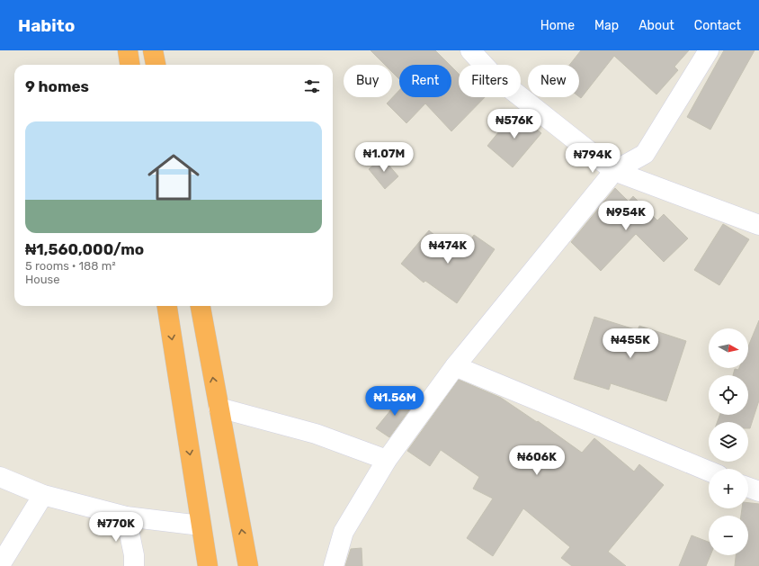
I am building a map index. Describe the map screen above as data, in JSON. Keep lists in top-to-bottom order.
{
  "north": "right",
  "page": {
    "header": "Habito",
    "nav": [
      "Home",
      "Map",
      "About",
      "Contact"
    ],
    "chip": [
      "Buy",
      "Rent",
      "Filters",
      "New"
    ],
    "heading": "9 homes",
    "list": [
      {
        "name": "₦1,560,000/mo",
        "note": "5 rooms · 188 m² · House"
      }
    ],
    "price": [
      "₦576K",
      "₦1.07M",
      "₦794K",
      "₦954K",
      "₦474K",
      "₦455K",
      "₦1.56M",
      "₦606K",
      "₦770K"
    ],
    "map_buttons": ["+", "−"]
  }
}
